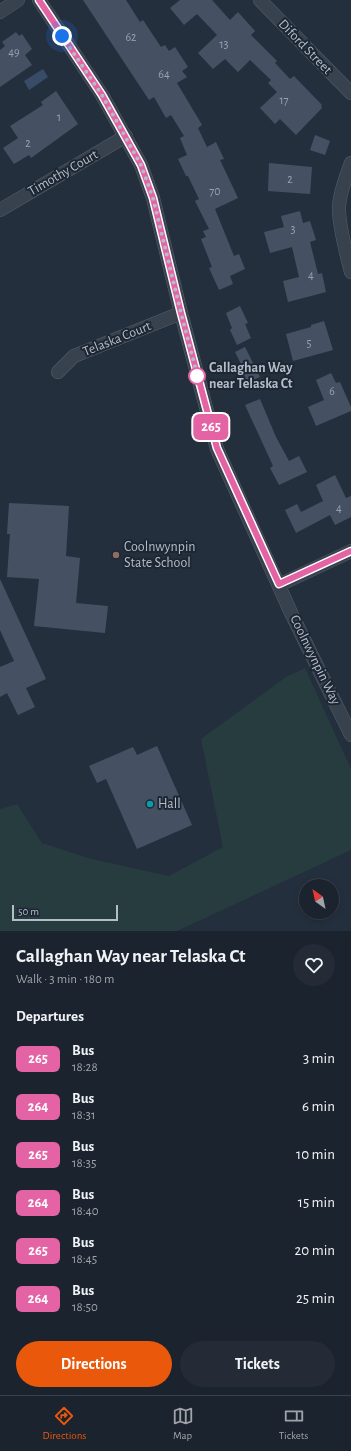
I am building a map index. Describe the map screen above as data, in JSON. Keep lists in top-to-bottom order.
{
  "streets": {
    "street": [
      "Diford Street",
      "Timothy Court",
      "Telaska Court",
      "Coolnwynpin Way"
    ]
  },
  "crossings": [
    ["Timothy Court", "Coolnwynpin Way"],
    ["Telaska Court", "Coolnwynpin Way"]
  ],
  "places": ["Callaghan Way near Telaska Ct", "Coolnwynpin State School", "Hall"],
  "lines": ["bus line 265"],
  "house_numbers": [
    "62",
    "13",
    "49",
    "64",
    "17",
    "1",
    "2",
    "2",
    "70",
    "3",
    "4",
    "5",
    "6",
    "4"
  ],
  "scale_bar": "50 m",
  "north": "top left",
  "page": {
    "on_map": "265",
    "scale": "50 m",
    "heading": [
      ["Callaghan Way near Telaska Ct", "Walk · 3 min · 180 m"],
      "Departures"
    ],
    "list": [
      {
        "mark": "265",
        "name": "Bus",
        "note": "18:28",
        "value": "3 min"
      },
      {
        "mark": "264",
        "name": "Bus",
        "note": "18:31",
        "value": "6 min"
      },
      {
        "mark": "265",
        "name": "Bus",
        "note": "18:35",
        "value": "10 min"
      },
      {
        "mark": "264",
        "name": "Bus",
        "note": "18:40",
        "value": "15 min"
      },
      {
        "mark": "265",
        "name": "Bus",
        "note": "18:45",
        "value": "20 min"
      },
      {
        "mark": "264",
        "name": "Bus",
        "note": "18:50",
        "value": "25 min"
      }
    ],
    "buttons": ["Directions", "Tickets"],
    "tabs": ["Directions", "Map", "Tickets"]
  }
}
